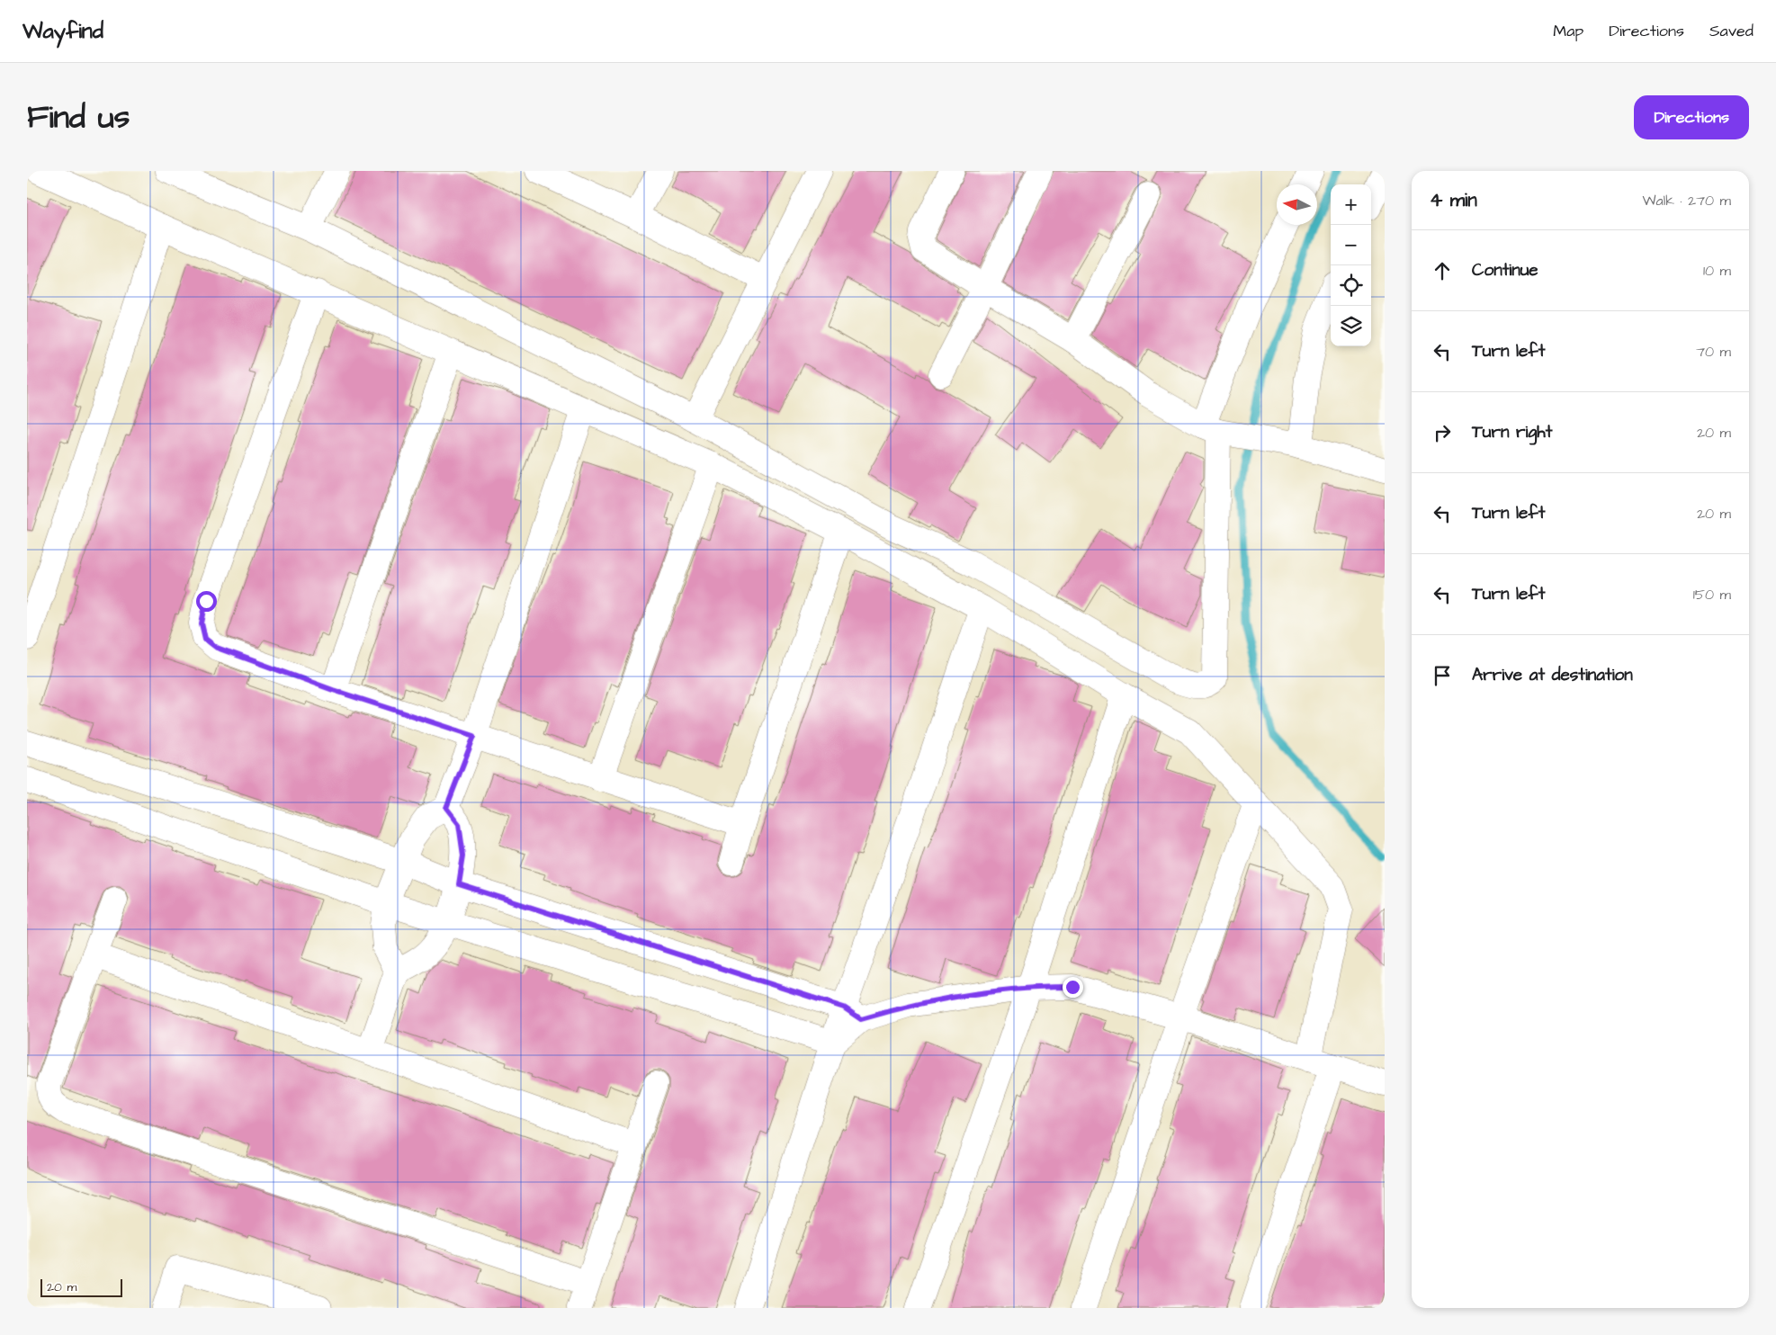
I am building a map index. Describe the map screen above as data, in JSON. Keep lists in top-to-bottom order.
{
  "scale_bar": "20 m",
  "north": "left",
  "page": {
    "header": "Wayfind",
    "nav": ["Map", "Directions", "Saved"],
    "title": "Find us",
    "buttons": "Directions",
    "heading": ["4 min", "Walk · 270 m"],
    "map_buttons": ["+", "−"],
    "list": [
      ["Continue", "10 m"],
      ["Turn left", "70 m"],
      ["Turn right", "20 m"],
      ["Turn left", "20 m"],
      ["Turn left", "150 m"],
      "Arrive at destination"
    ],
    "scale": "20 m"
  }
}
